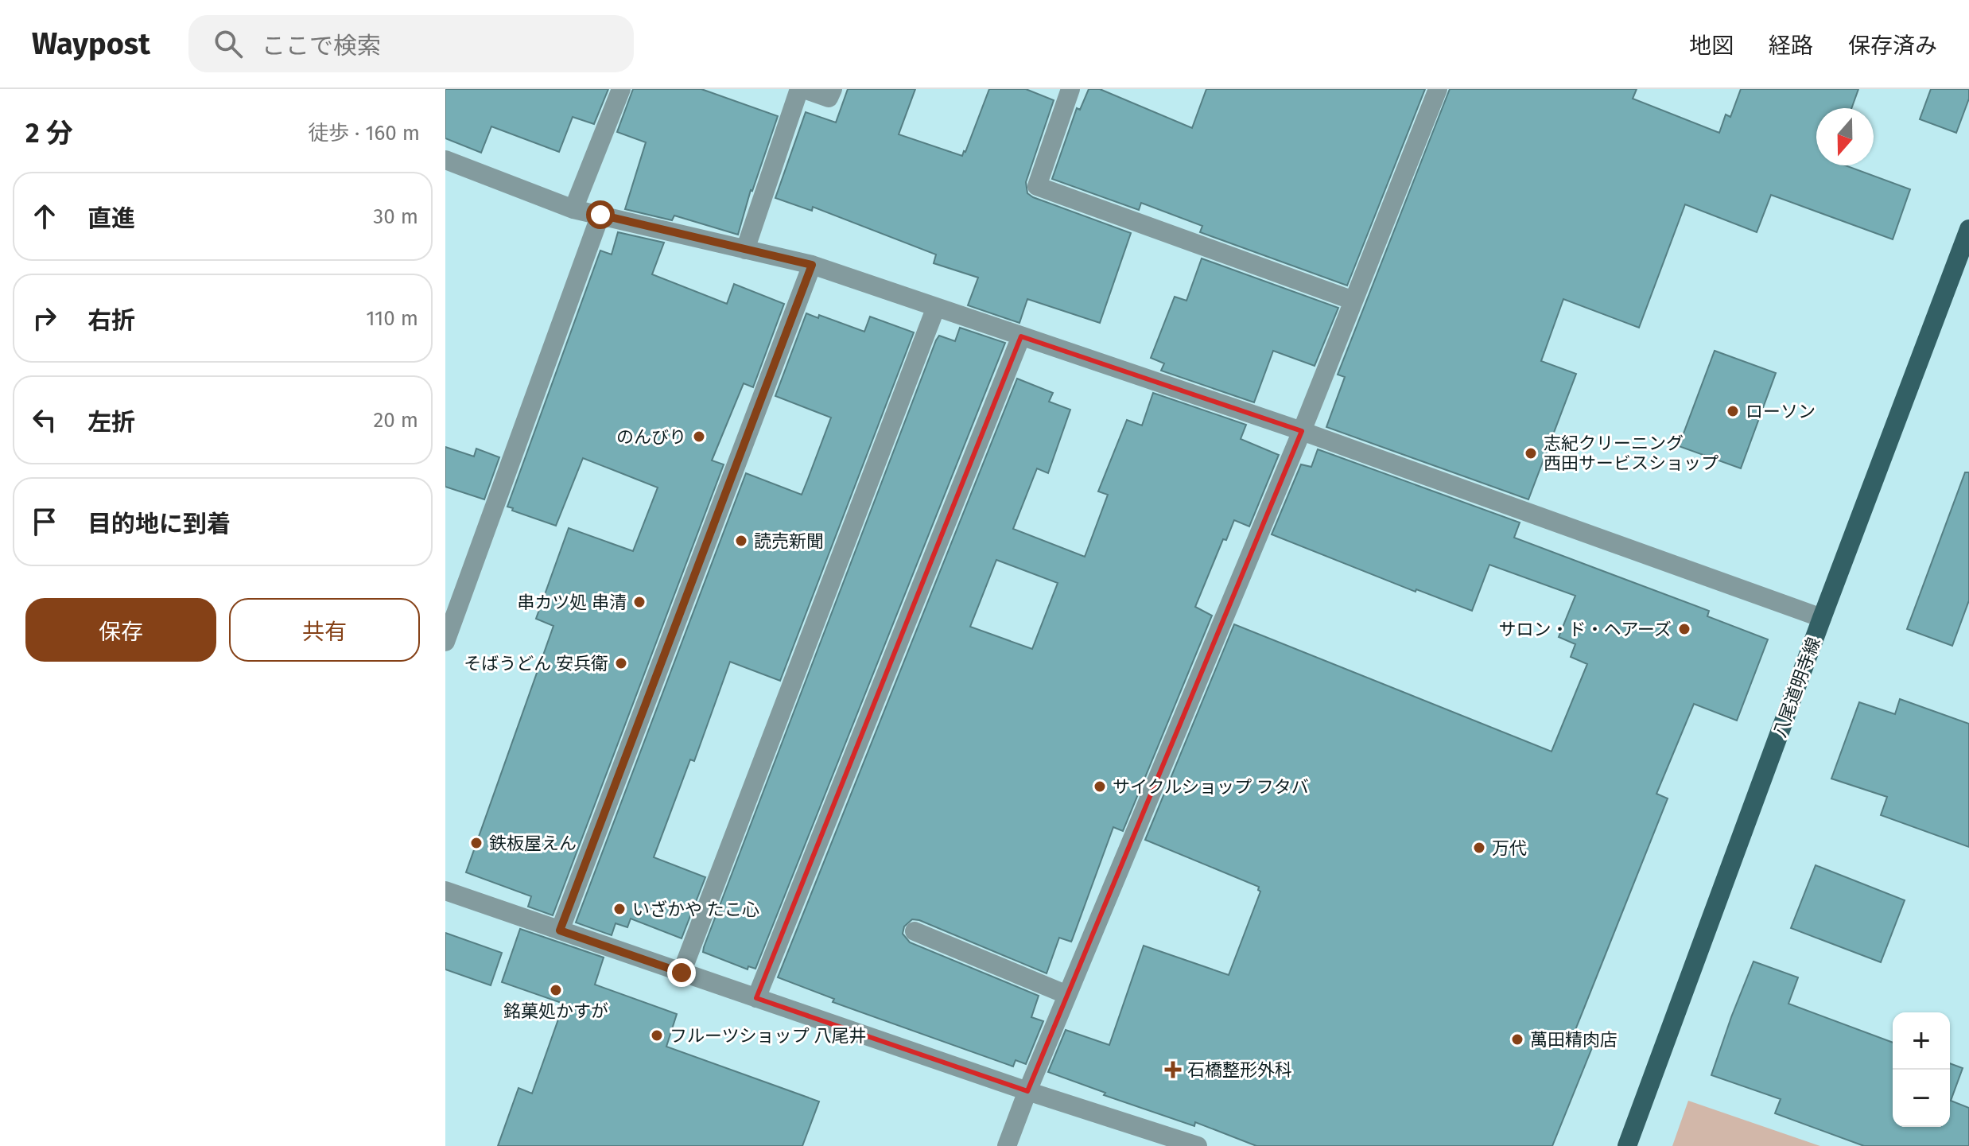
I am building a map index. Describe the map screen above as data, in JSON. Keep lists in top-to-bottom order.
{
  "streets": {
    "main road": ["八尾道明寺線"]
  },
  "places": {
    "other": [
      "ローソン",
      "のんびり",
      "志紀クリーニング 西田サービスショップ",
      "読売新聞",
      "串カツ処 串清",
      "サロン・ド・ヘアーズ",
      "そばうどん 安兵衛",
      "サイクルショップ フタバ",
      "鉄板屋えん",
      "万代",
      "いざかや たこ心",
      "銘菓処かすが",
      "フルーツショップ 八尾井",
      "萬田精肉店"
    ],
    "health": ["石橋整形外科"]
  },
  "north": "bottom",
  "page": {
    "header": "Waypost",
    "search": "ここで検索",
    "nav": ["地図", "経路", "保存済み"],
    "heading": ["2 分", "徒歩 · 160 m"],
    "list": [
      ["直進", "30 m"],
      ["右折", "110 m"],
      ["左折", "20 m"],
      "目的地に到着"
    ],
    "buttons": ["保存", "共有"],
    "map_buttons": ["+", "−"]
  }
}
